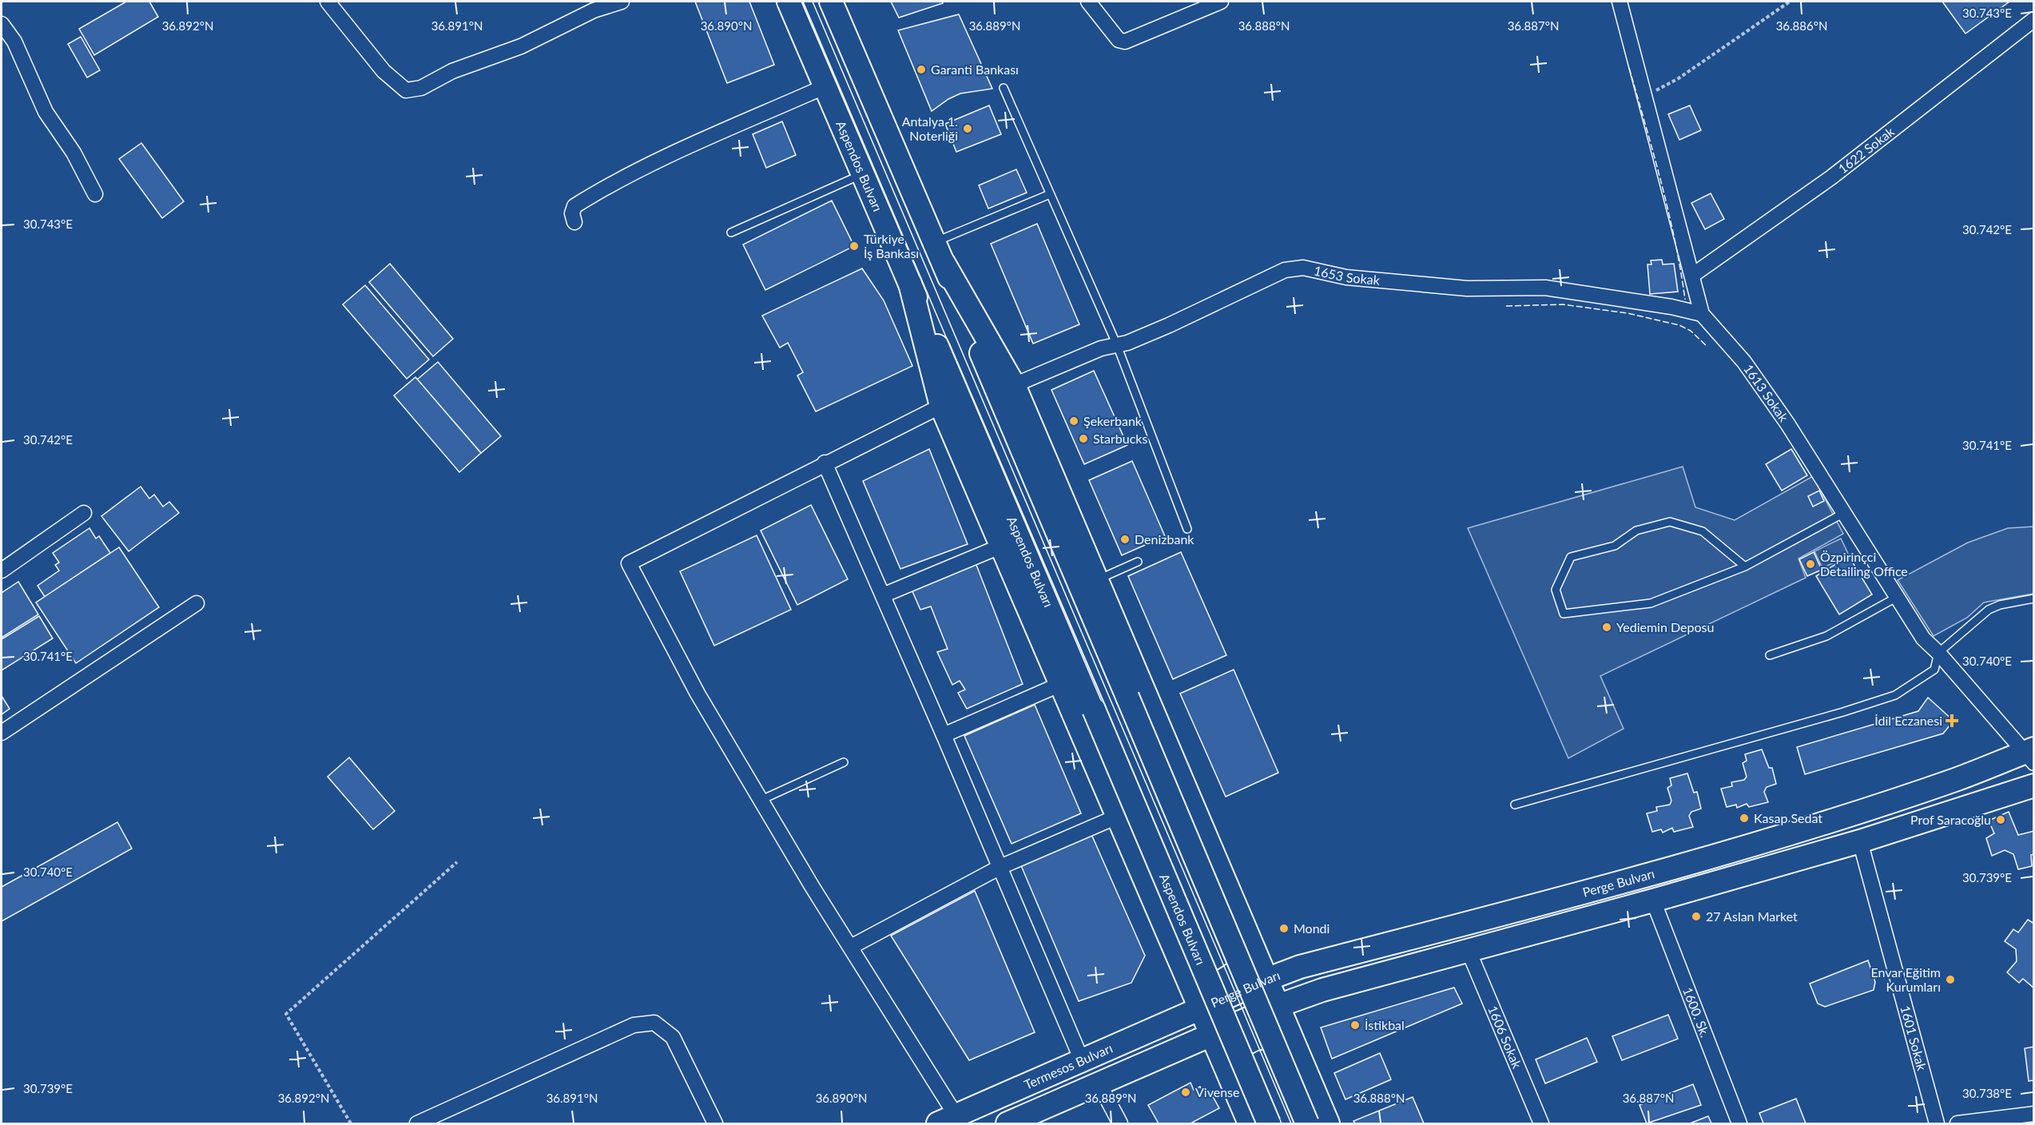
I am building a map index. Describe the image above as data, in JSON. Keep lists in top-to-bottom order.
{
  "streets": {
    "main road": ["Aspendos Bulvarı", "Perge Bulvarı", "Termesos Bulvarı"],
    "street": [
      "1622 Sokak",
      "1653 Sokak",
      "1613 Sokak",
      "1600. Sk.",
      "1606 Sokak",
      "1601 Sokak"
    ]
  },
  "crossings": [
    ["1622 Sokak", "1613 Sokak"],
    ["1653 Sokak", "1613 Sokak"],
    ["1613 Sokak", "Perge Bulvarı"],
    ["Perge Bulvarı", "1600. Sk."],
    ["Perge Bulvarı", "1606 Sokak"],
    ["Perge Bulvarı", "1601 Sokak"],
    ["Perge Bulvarı", "Termesos Bulvarı"]
  ],
  "places": {
    "other": [
      "Garanti Bankası",
      "Antalya 1. Noterliği",
      "Türkiye İş Bankası",
      "Şekerbank",
      "Starbucks",
      "Denizbank",
      "Özpirinçci Detailing Office",
      "Yediemin Deposu",
      "Kasap Sedat",
      "Prof Saracoğlu",
      "27 Aslan Market",
      "Mondi",
      "Envar Eğitim Kurumları",
      "İstikbal",
      "Vivense"
    ],
    "health": ["İdil Eczanesi"]
  },
  "coordinates": [
    "30.743°E",
    "36.892°N",
    "36.891°N",
    "36.890°N",
    "36.889°N",
    "36.888°N",
    "36.887°N",
    "36.886°N",
    "30.742°E",
    "30.741°E",
    "30.740°E",
    "30.739°E",
    "30.738°E"
  ]
}
